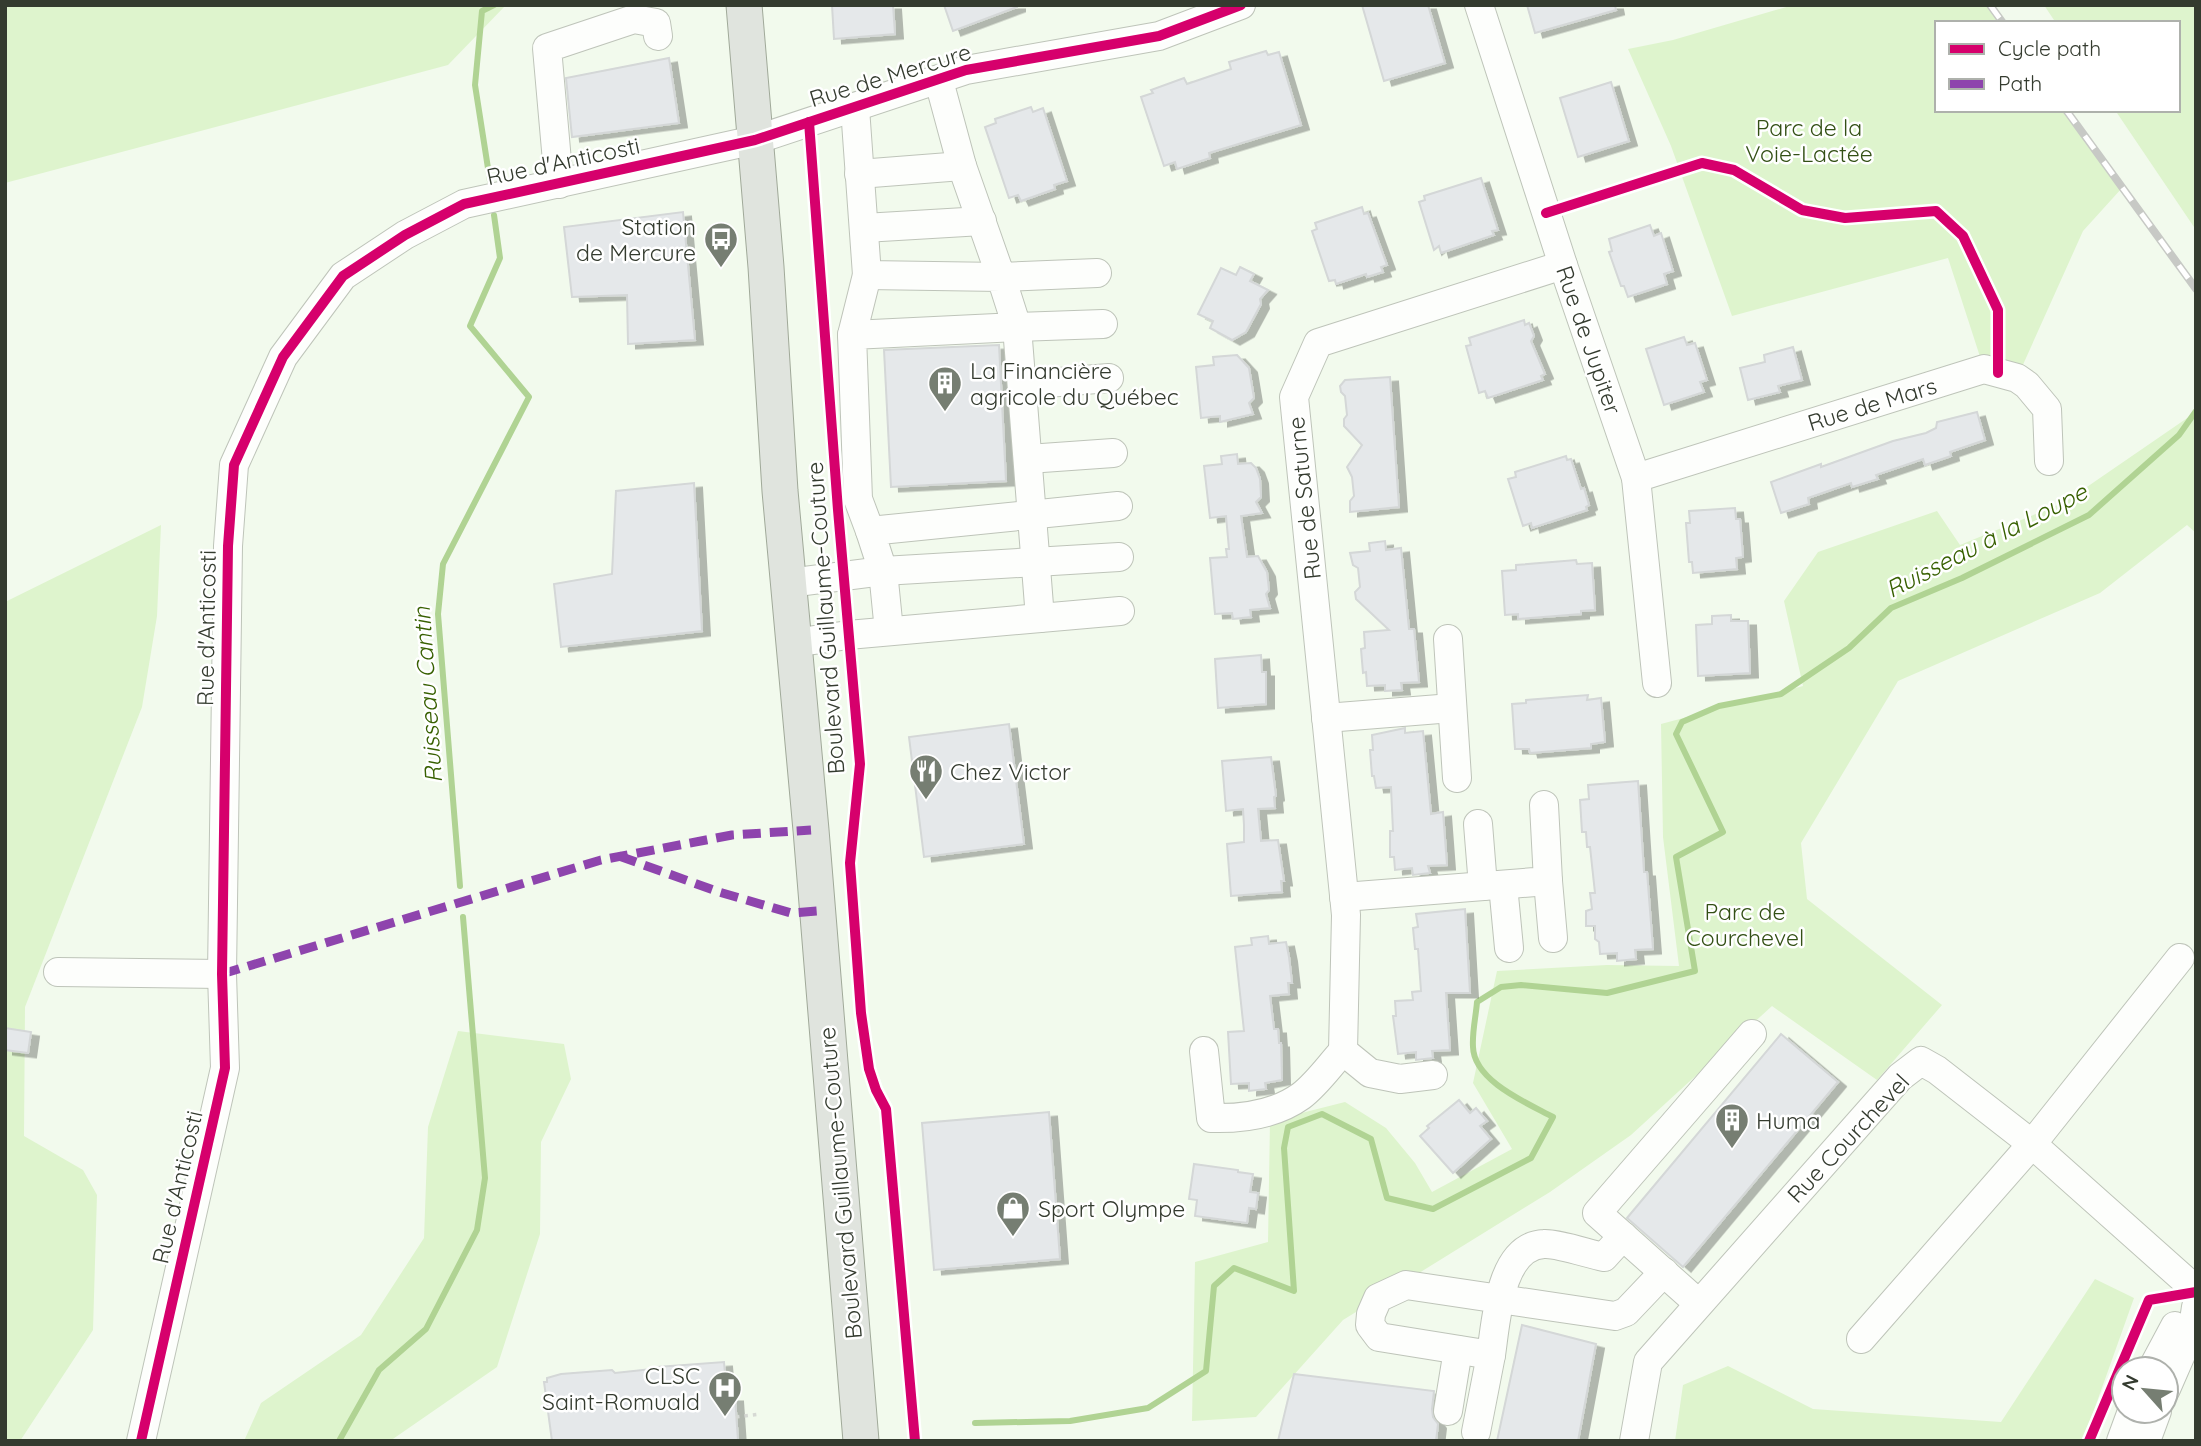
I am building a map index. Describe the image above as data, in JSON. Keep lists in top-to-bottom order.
{
  "streets": {
    "main road": ["Boulevard Guillaume-Couture"],
    "street": [
      "Rue de Mercure",
      "Rue d'Anticosti",
      "Rue de Jupiter",
      "Rue de Mars",
      "Rue de Saturne",
      "Rue Courchevel"
    ]
  },
  "crossings": [
    ["Rue de Mercure", "Rue d'Anticosti"],
    ["Rue de Mercure", "Boulevard Guillaume-Couture"],
    ["Rue d'Anticosti", "Boulevard Guillaume-Couture"],
    ["Rue de Jupiter", "Rue de Mars"],
    ["Rue de Jupiter", "Rue de Saturne"]
  ],
  "water": ["Ruisseau à la Loupe", "Ruisseau Cantin"],
  "parks": ["Parc de la Voie-Lactée", "Parc de Courchevel"],
  "places": {
    "bus stop": ["Station de Mercure"],
    "building": ["La Financière agricole du Québec", "Huma"],
    "restaurant": ["Chez Victor"],
    "shop": ["Sport Olympe"],
    "hospital": ["CLSC Saint-Romuald"]
  },
  "legend": ["Cycle path", "Path"],
  "north": "top left"
}
